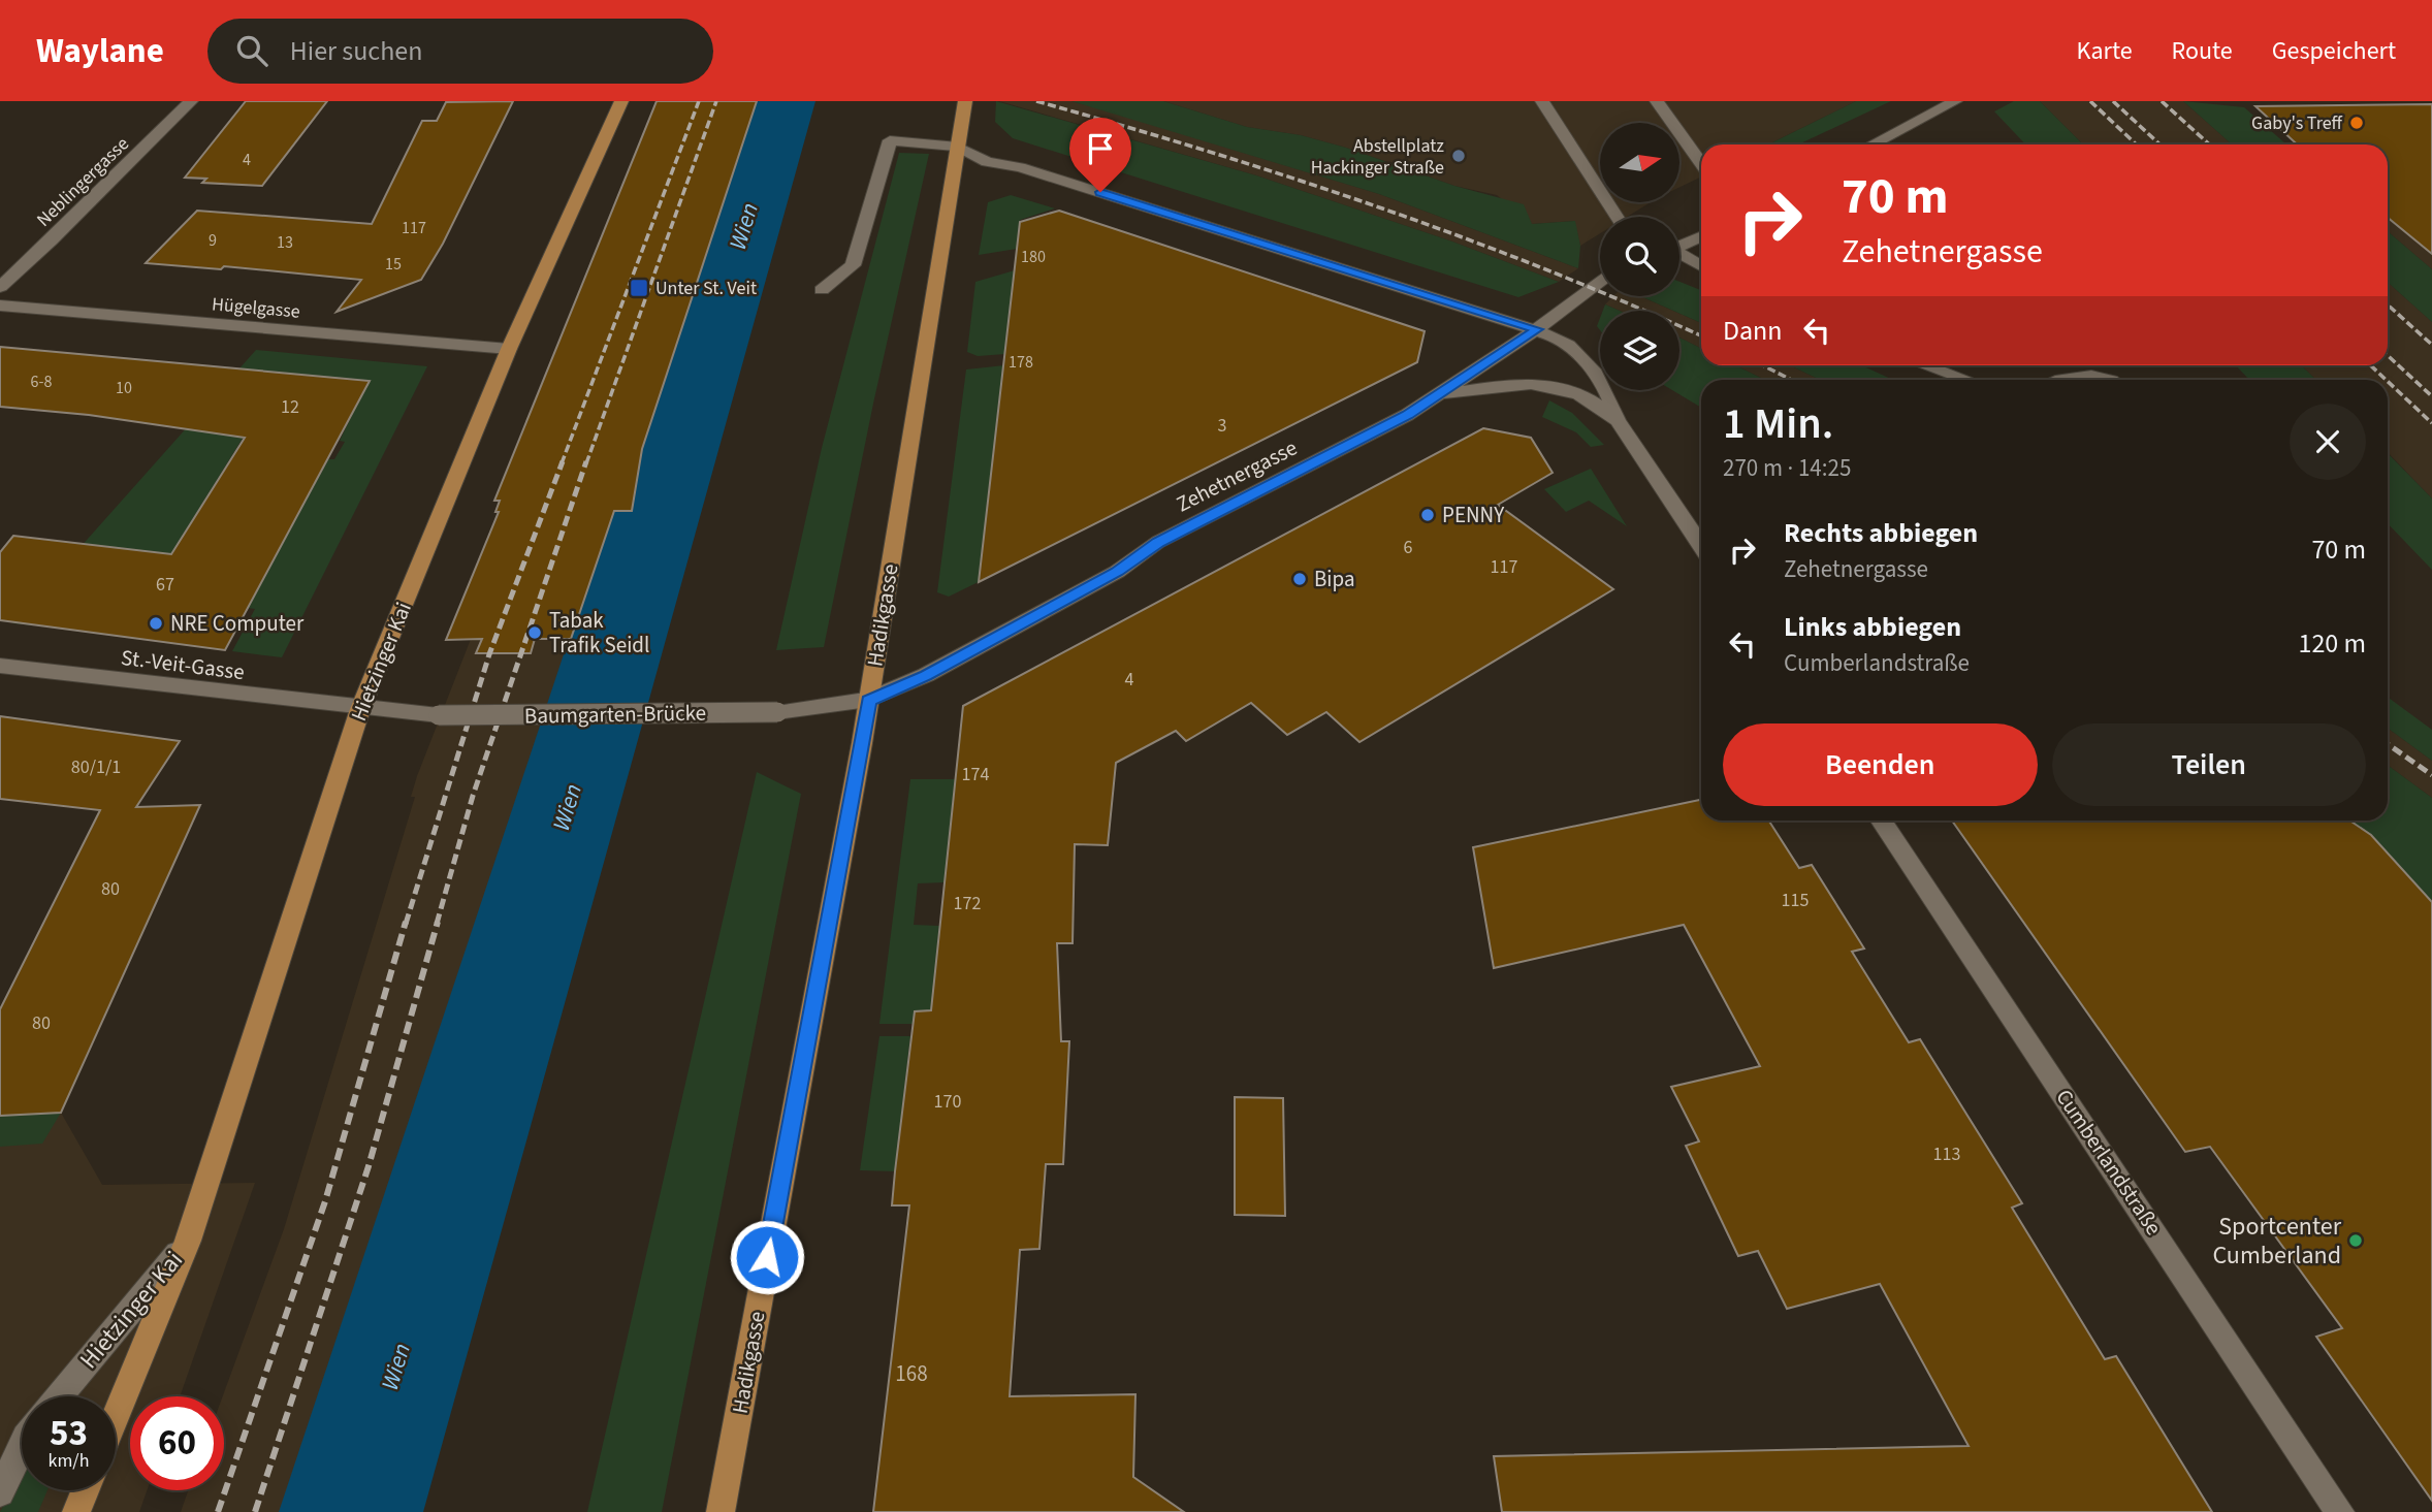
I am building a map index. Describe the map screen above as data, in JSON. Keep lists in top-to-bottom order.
{
  "streets": {
    "main road": ["Hadikgasse", "Hietzinger Kai"],
    "street": [
      "Neblingergasse",
      "Hügelgasse",
      "Zehetnergasse",
      "St.-Veit-Gasse",
      "Baumgarten-Brücke",
      "Cumberlandstraße"
    ]
  },
  "crossings": [
    ["Hügelgasse", "Hietzinger Kai"],
    ["Zehetnergasse", "Hadikgasse"],
    ["Zehetnergasse", "Baumgarten-Brücke"],
    ["Hadikgasse", "Baumgarten-Brücke"],
    ["Hietzinger Kai", "St.-Veit-Gasse"],
    ["Hietzinger Kai", "Baumgarten-Brücke"],
    ["St.-Veit-Gasse", "Baumgarten-Brücke"]
  ],
  "water": ["Wien"],
  "places": {
    "other": [
      "Gaby's Treff",
      "Abstellplatz Hackinger Straße",
      "PENNY",
      "Bipa",
      "NRE Computer",
      "Tabak Trafik Seidl",
      "Sportcenter Cumberland"
    ],
    "transit": ["Unter St. Veit"]
  },
  "house_numbers": [
    "4",
    "117",
    "9",
    "13",
    "180",
    "15",
    "178",
    "6-8",
    "10",
    "12",
    "3",
    "6",
    "117",
    "67",
    "4",
    "80/1/1",
    "174",
    "80",
    "115",
    "172",
    "80",
    "170",
    "113",
    "168"
  ],
  "north": "right",
  "page": {
    "header": "Waylane",
    "search": "Hier suchen",
    "nav": ["Karte", "Route", "Gespeichert"],
    "turn": ["70 m", "Zehetnergasse"],
    "then": "Dann",
    "heading": ["1 Min.", "270 m · 14:25"],
    "list": [
      {
        "name": "Rechts abbiegen",
        "note": "Zehetnergasse",
        "value": "70 m"
      },
      {
        "name": "Links abbiegen",
        "note": "Cumberlandstraße",
        "value": "120 m"
      }
    ],
    "buttons": ["Beenden", "Teilen"],
    "speed": "53 km/h",
    "limit": "60"
  }
}
